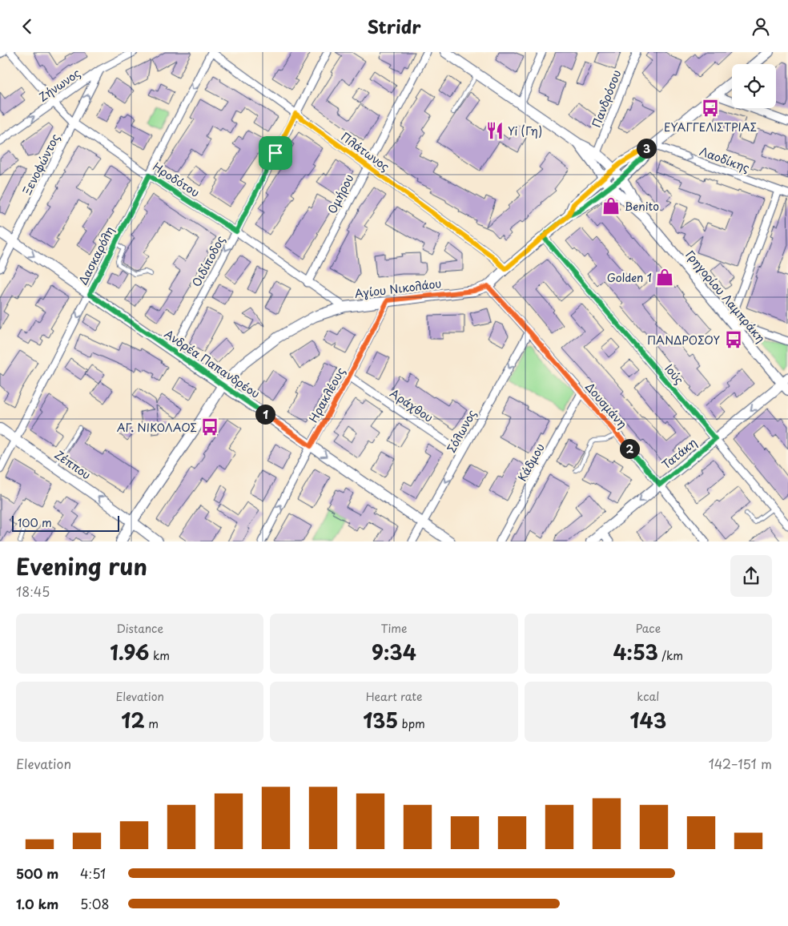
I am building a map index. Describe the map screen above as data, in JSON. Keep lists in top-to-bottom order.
{
  "streets": {
    "street": [
      "Ζήνωνος",
      "Πανδρόσου",
      "Πλάτωνος",
      "Λαοδίκης",
      "Ξενοφώντος",
      "Ηροδότου",
      "Ομήρου",
      "Δασκαρόλη",
      "Οιδίποδος",
      "Αγίου Νικολάου",
      "Γρηγορίου Λαμπράκη",
      "Ανδρέα Παπανδρέου",
      "Ιούς",
      "Ηρακλέους",
      "Αράχθου",
      "Δουσμάνη",
      "Σόλωνος",
      "Τατάκη",
      "Κάδμου",
      "Ζέππου"
    ]
  },
  "crossings": [
    ["Ζήνωνος", "Ξενοφώντος"],
    ["Ζήνωνος", "Ηροδότου"],
    ["Πανδρόσου", "Γρηγορίου Λαμπράκη"],
    ["Πλάτωνος", "Ομήρου"],
    ["Πλάτωνος", "Δασκαρόλη"],
    ["Πλάτωνος", "Οιδίποδος"],
    ["Πλάτωνος", "Αγίου Νικολάου"],
    ["Λαοδίκης", "Αγίου Νικολάου"],
    ["Ξενοφώντος", "Ηροδότου"],
    ["Ξενοφώντος", "Ανδρέα Παπανδρέου"],
    ["Ηροδότου", "Ομήρου"],
    ["Ηροδότου", "Δασκαρόλη"],
    ["Ηροδότου", "Οιδίποδος"],
    ["Ηροδότου", "Αγίου Νικολάου"],
    ["Δασκαρόλη", "Ανδρέα Παπανδρέου"],
    ["Δασκαρόλη", "Ζέππου"],
    ["Οιδίποδος", "Ανδρέα Παπανδρέου"],
    ["Αγίου Νικολάου", "Γρηγορίου Λαμπράκη"],
    ["Αγίου Νικολάου", "Ανδρέα Παπανδρέου"],
    ["Αγίου Νικολάου", "Ιούς"],
    ["Αγίου Νικολάου", "Ηρακλέους"],
    ["Αγίου Νικολάου", "Δουσμάνη"],
    ["Αγίου Νικολάου", "Ζέππου"],
    ["Γρηγορίου Λαμπράκη", "Τατάκη"],
    ["Ανδρέα Παπανδρέου", "Ηρακλέους"],
    ["Ανδρέα Παπανδρέου", "Σόλωνος"],
    ["Ιούς", "Τατάκη"],
    ["Ηρακλέους", "Αράχθου"],
    ["Αράχθου", "Σόλωνος"],
    ["Δουσμάνη", "Σόλωνος"],
    ["Δουσμάνη", "Τατάκη"],
    ["Δουσμάνη", "Κάδμου"]
  ],
  "one_way": [
    "Ζήνωνος",
    "Λαοδίκης",
    "Δασκαρόλη",
    "Οιδίποδος",
    "Ανδρέα Παπανδρέου",
    "Ηρακλέους",
    "Σόλωνος",
    "Τατάκη",
    "Ζέππου"
  ],
  "places": {
    "bus stop": ["ΕΥΑΓΓΕΛΙΣΤΡΙΑΣ", "ΠΑΝΔΡΟΣΟΥ", "ΑΓ. ΝΙΚΟΛΑΟΣ"],
    "restaurant": ["Yi (Γη)"],
    "shop": ["Benito", "Golden 1"]
  },
  "scale_bar": "100 m",
  "page": {
    "header": "Stridr",
    "pins": ["3", "1", "2"],
    "scale": "100 m",
    "heading": ["Evening run", "18:45"],
    "stats": [
      ["Distance", "1.96 km"],
      ["Time", "9:34"],
      ["Pace", "4:53 /km"],
      ["Elevation", "12 m"],
      ["Heart rate", "135 bpm"],
      ["kcal", "143"]
    ],
    "chart": ["Elevation", "142–151 m"],
    "list": [
      {
        "name": "500 m",
        "note": "4:51"
      },
      {
        "name": "1.0 km",
        "note": "5:08"
      }
    ]
  }
}
